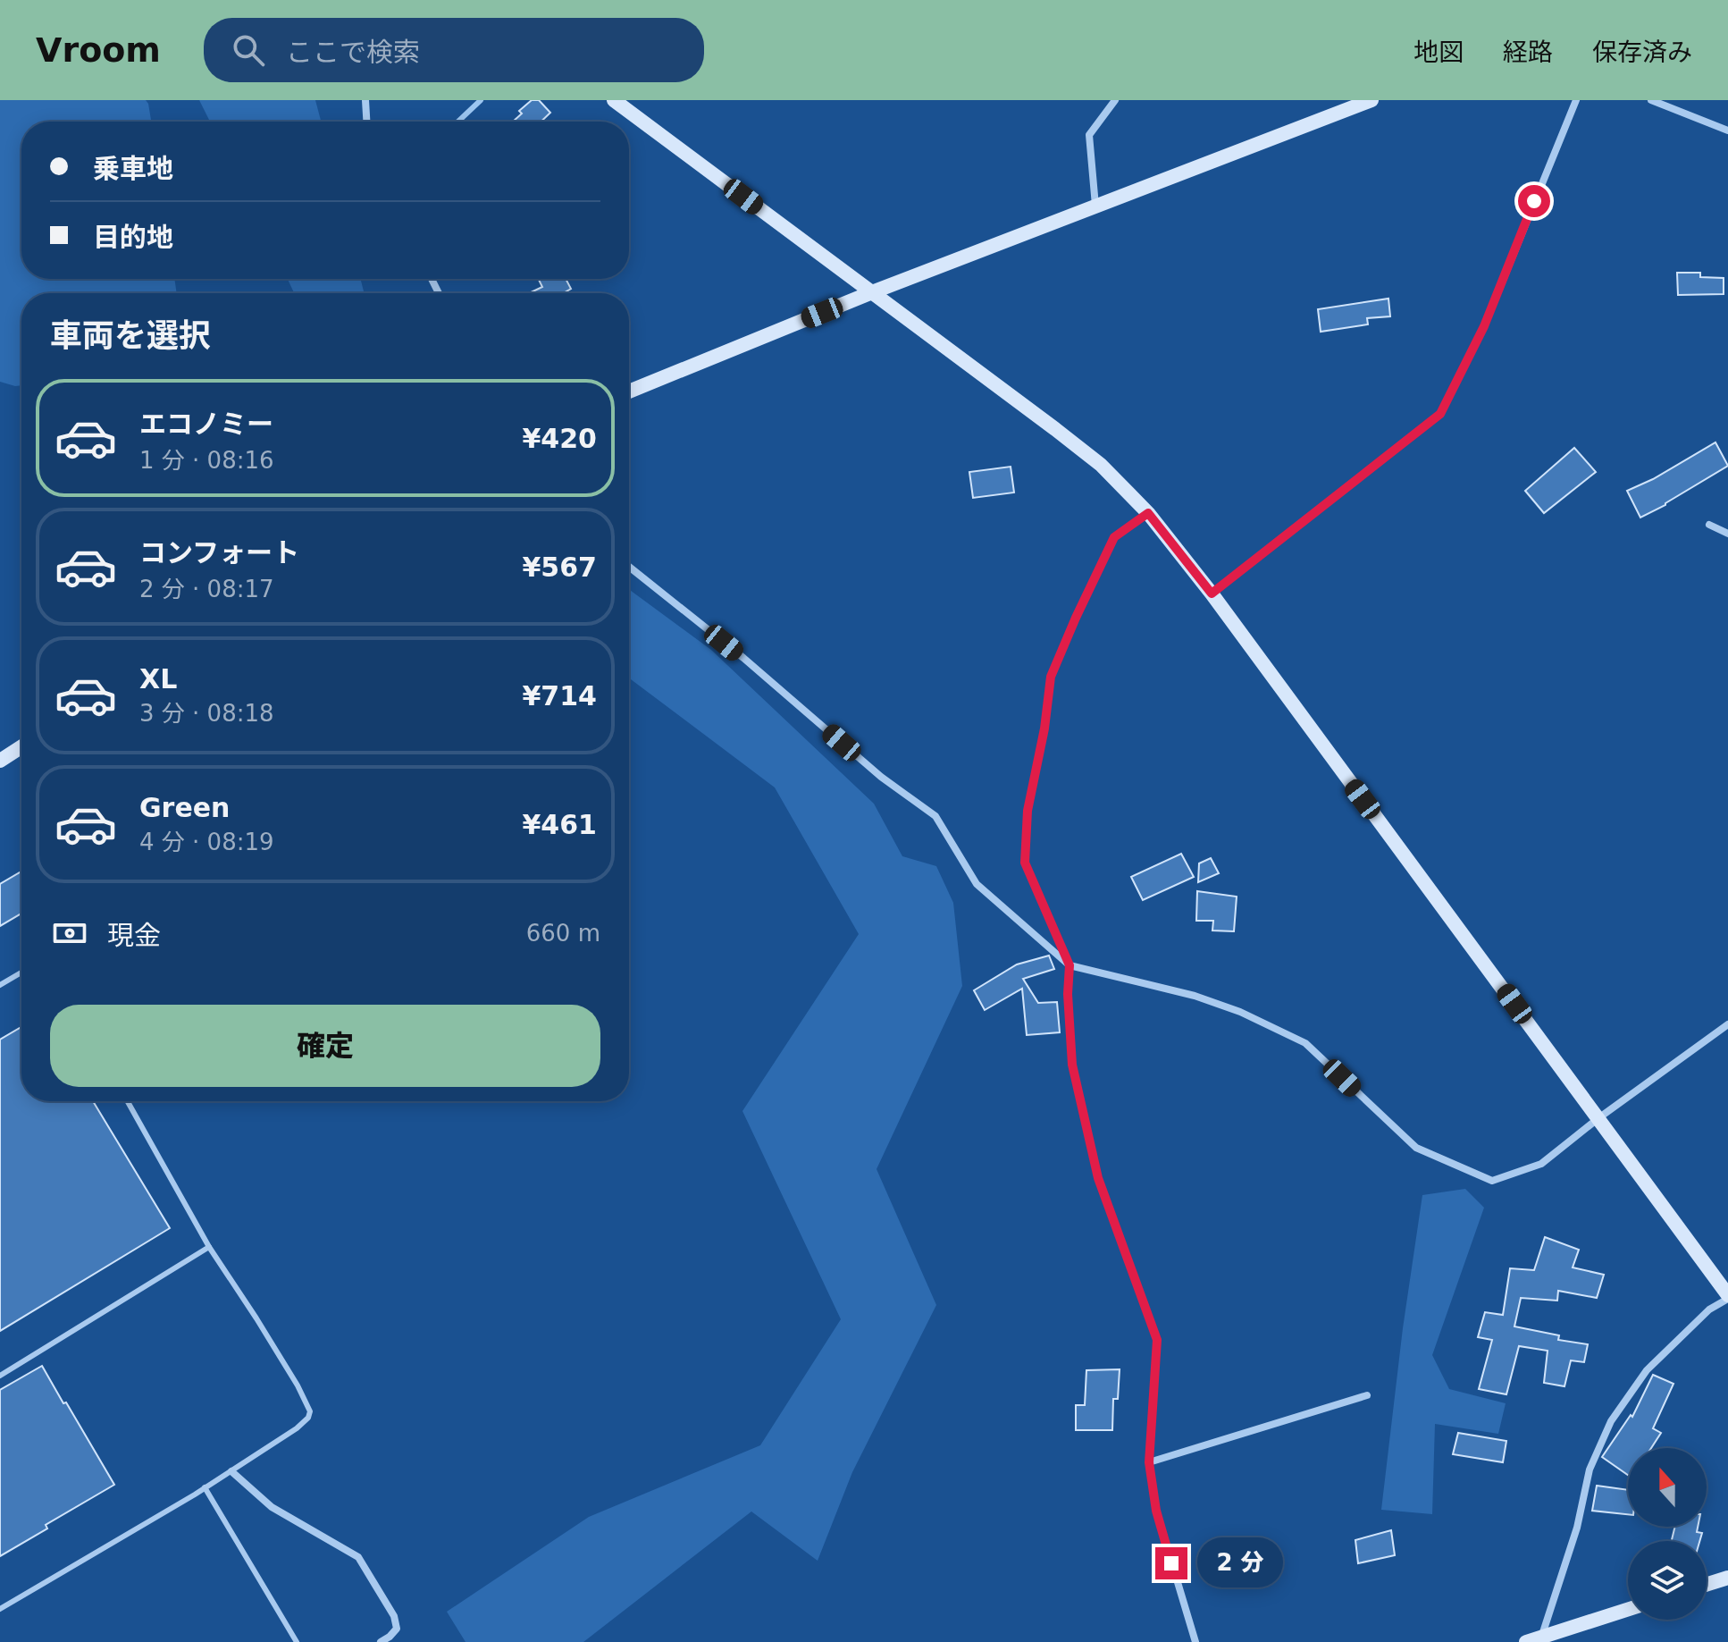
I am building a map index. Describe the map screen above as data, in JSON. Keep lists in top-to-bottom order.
{
  "north": "top",
  "page": {
    "header": "Vroom",
    "search": "ここで検索",
    "nav": ["地図", "経路", "保存済み"],
    "banner": ["乗車地", "目的地"],
    "heading": "車両を選択",
    "list": [
      {
        "name": "エコノミー",
        "note": "1 分 · 08:16",
        "value": "¥420"
      },
      {
        "name": "コンフォート",
        "note": "2 分 · 08:17",
        "value": "¥567"
      },
      {
        "name": "XL",
        "note": "3 分 · 08:18",
        "value": "¥714"
      },
      {
        "name": "Green",
        "note": "4 分 · 08:19",
        "value": "¥461"
      }
    ],
    "pay": ["現金", "660 m"],
    "buttons": "確定",
    "bubble": "2 分"
  }
}
